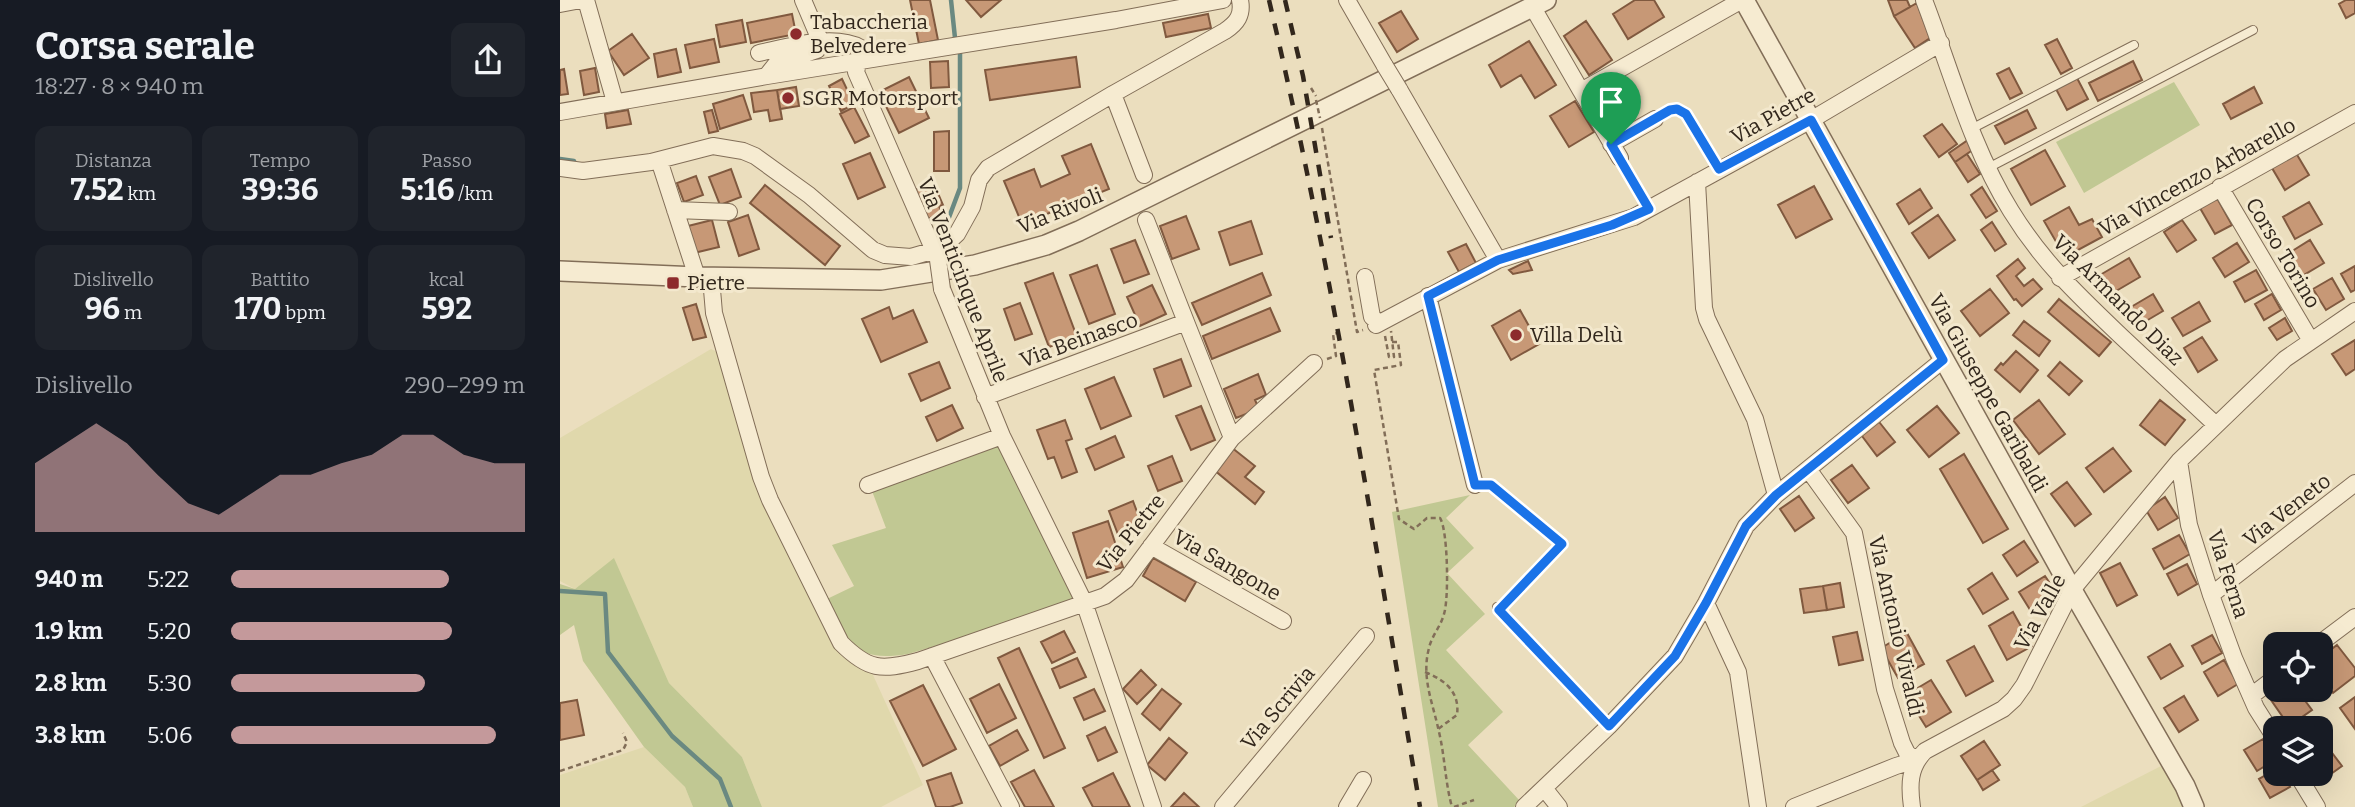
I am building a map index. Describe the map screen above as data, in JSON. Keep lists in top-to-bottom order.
{
  "streets": {
    "street": [
      "Via Pietre",
      "Via Vincenzo Arbarello",
      "Via Rivoli",
      "Corso Torino",
      "Via Venticinque Aprile",
      "Via Armando Diaz",
      "Via Beinasco",
      "Via Giuseppe Garibaldi",
      "Via Veneto",
      "Via Sangone",
      "Via Ferna",
      "Via Valle",
      "Via Antonio Vivaldi",
      "Via Scrivia"
    ]
  },
  "crossings": [
    ["Via Pietre", "Via Rivoli"],
    ["Via Pietre", "Via Venticinque Aprile"],
    ["Via Pietre", "Via Armando Diaz"],
    ["Via Pietre", "Via Giuseppe Garibaldi"],
    ["Via Pietre", "Via Sangone"],
    ["Via Vincenzo Arbarello", "Corso Torino"],
    ["Via Vincenzo Arbarello", "Via Armando Diaz"],
    ["Corso Torino", "Via Valle"],
    ["Via Venticinque Aprile", "Via Beinasco"],
    ["Via Armando Diaz", "Via Valle"],
    ["Via Giuseppe Garibaldi", "Via Valle"],
    ["Via Veneto", "Via Ferna"],
    ["Via Ferna", "Via Valle"],
    ["Via Valle", "Via Antonio Vivaldi"]
  ],
  "places": {
    "other": ["Tabaccheria Belvedere", "SGR Motorsport", "Villa Delù"],
    "transit": ["Pietre"]
  },
  "page": {
    "heading": ["Corsa serale", "18:27 · 8 × 940 m"],
    "stats": [
      ["Distanza", "7.52 km"],
      ["Tempo", "39:36"],
      ["Passo", "5:16 /km"],
      ["Dislivello", "96 m"],
      ["Battito", "170 bpm"],
      ["kcal", "592"]
    ],
    "chart": ["Dislivello", "290–299 m"],
    "list": [
      {
        "name": "940 m",
        "note": "5:22"
      },
      {
        "name": "1.9 km",
        "note": "5:20"
      },
      {
        "name": "2.8 km",
        "note": "5:30"
      },
      {
        "name": "3.8 km",
        "note": "5:06"
      }
    ]
  }
}
